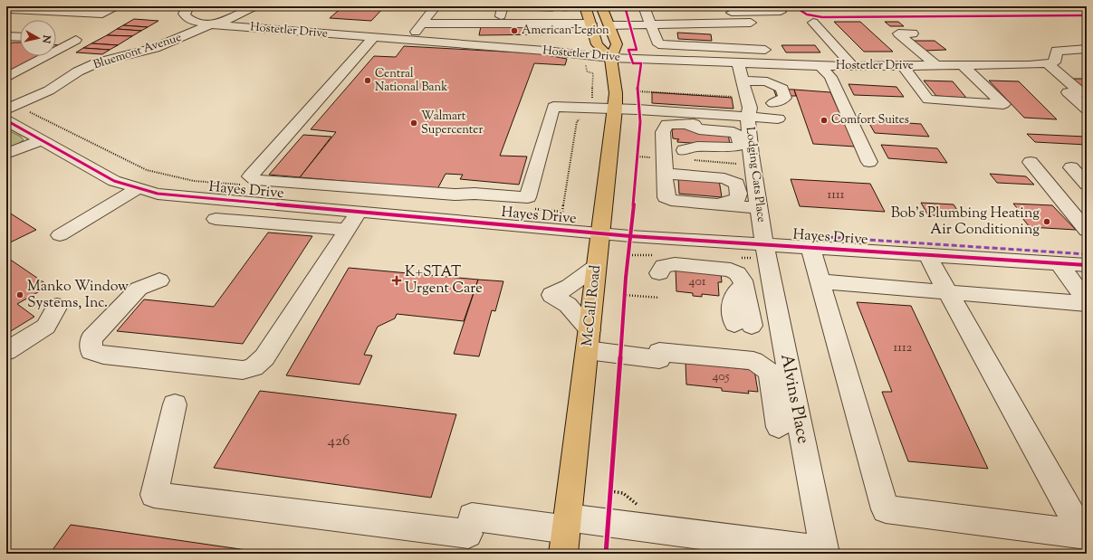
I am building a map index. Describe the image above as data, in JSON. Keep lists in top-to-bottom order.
{
  "streets": {
    "main road": ["McCall Road"],
    "street": [
      "Hostetler Drive",
      "Bluemont Avenue",
      "Lodging Cats Place",
      "Hayes Drive",
      "Alvins Place"
    ]
  },
  "crossings": [
    ["Hostetler Drive", "Bluemont Avenue"],
    ["Hostetler Drive", "Lodging Cats Place"],
    ["Hostetler Drive", "McCall Road"],
    ["Bluemont Avenue", "Hayes Drive"],
    ["Lodging Cats Place", "Hayes Drive"],
    ["Lodging Cats Place", "Alvins Place"],
    ["Hayes Drive", "McCall Road"],
    ["Hayes Drive", "Alvins Place"]
  ],
  "places": {
    "other": [
      "American Legion",
      "Central National Bank",
      "Comfort Suites",
      "Walmart Supercenter",
      "Bob's Plumbing Heating Air Conditioning",
      "Manko Window Systems, Inc."
    ],
    "health": ["K+STAT Urgent Care"]
  },
  "house_numbers": [
    "1111",
    "401",
    "1112",
    "405",
    "426"
  ],
  "north": "right"
}
